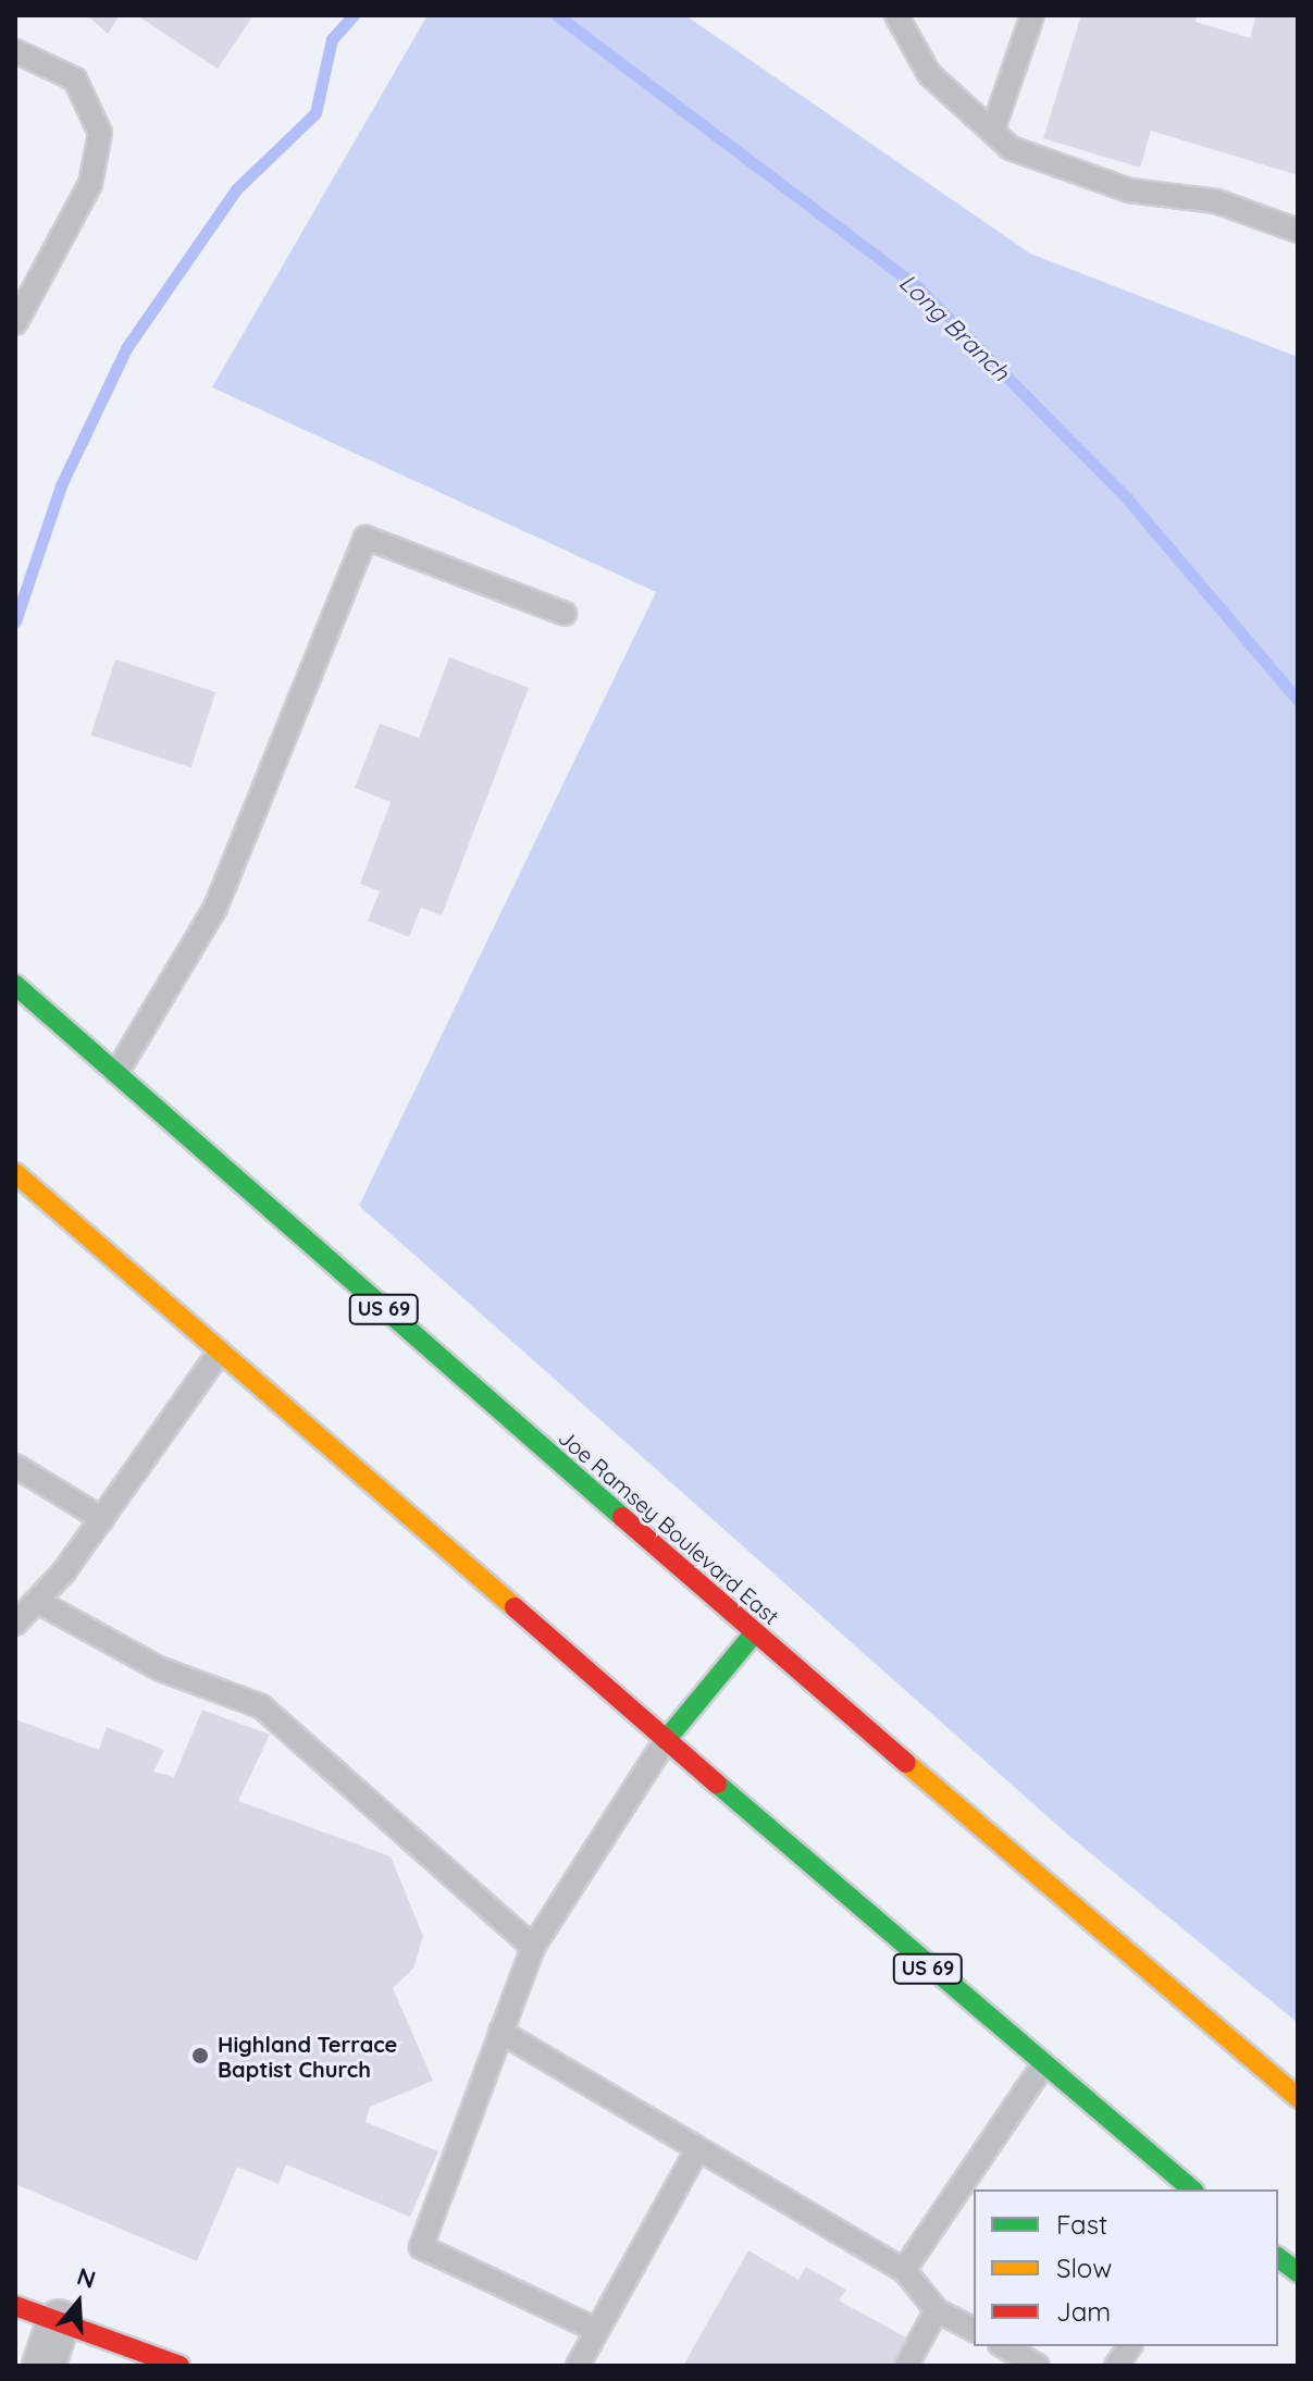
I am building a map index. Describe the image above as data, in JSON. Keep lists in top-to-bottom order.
{
  "streets": {
    "main road": ["US 69", "Joe Ramsey Boulevard East"]
  },
  "water": ["Long Branch"],
  "places": ["Highland Terrace Baptist Church"],
  "legend": ["Fast", "Slow", "Jam"],
  "north": "top"
}
